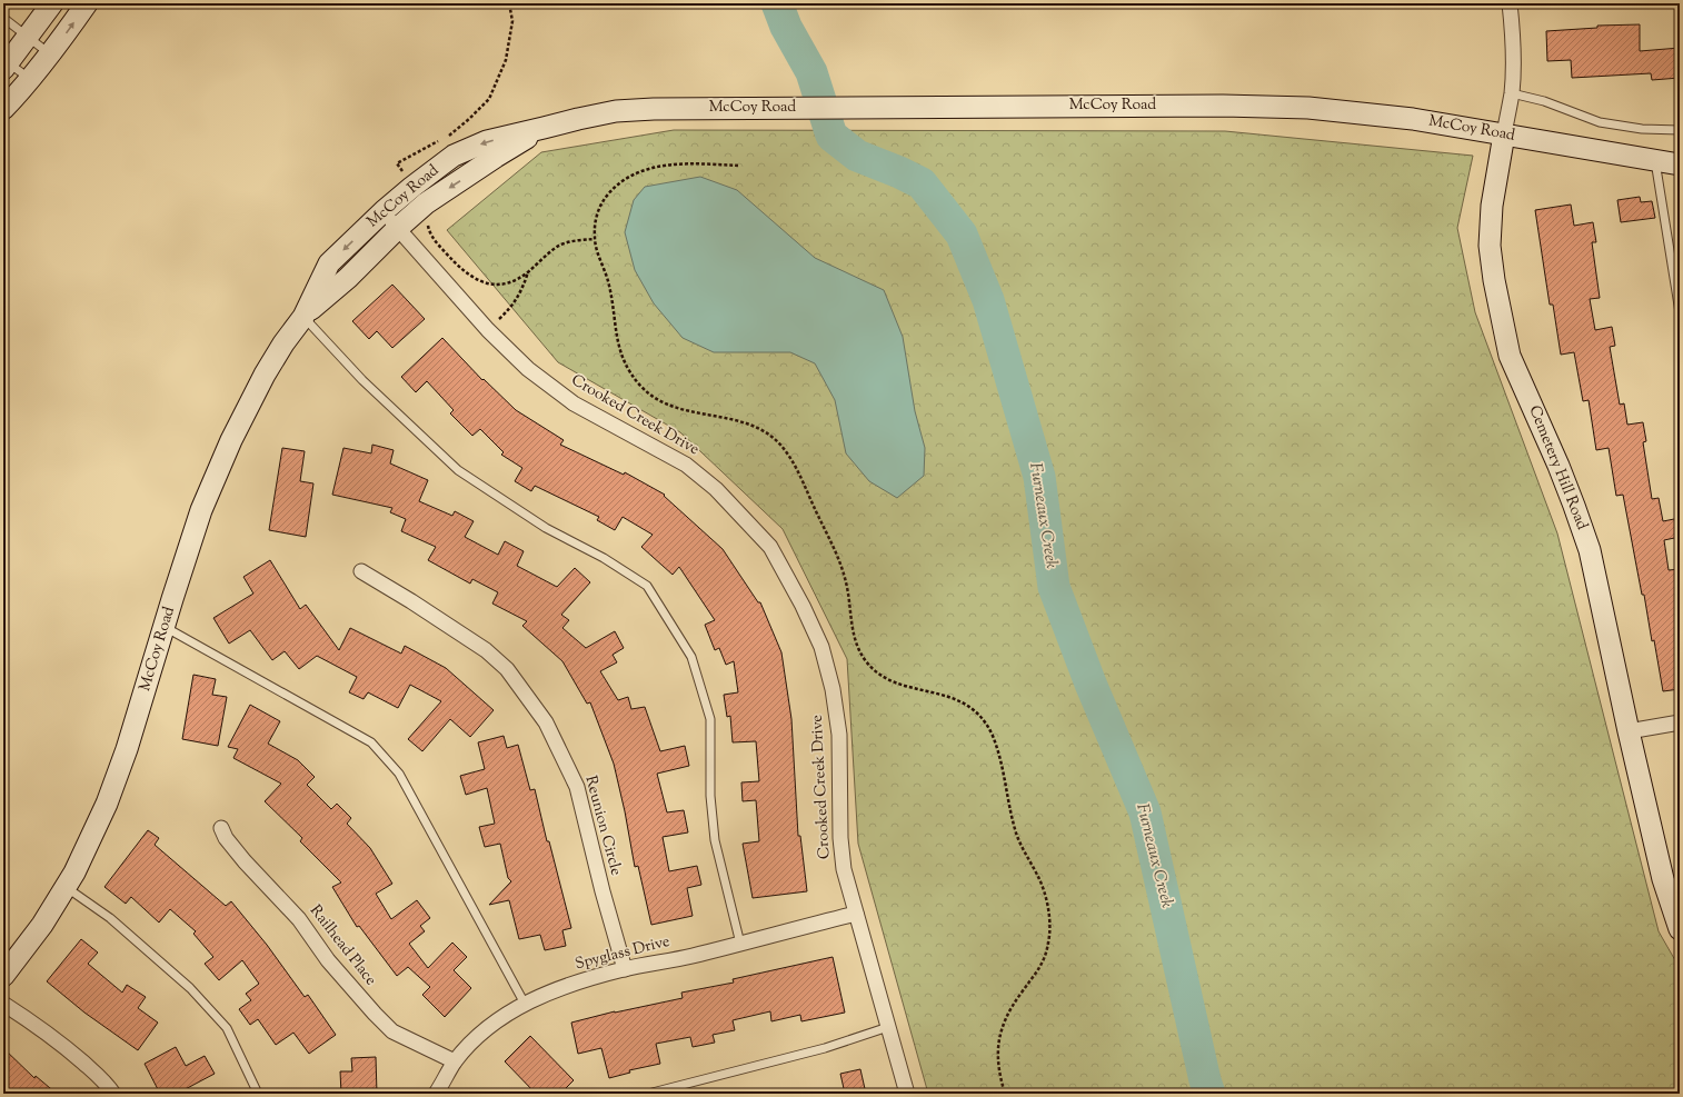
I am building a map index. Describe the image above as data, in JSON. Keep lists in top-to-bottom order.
{
  "streets": {
    "street": [
      "McCoy Road",
      "Crooked Creek Drive",
      "Cemetery Hill Road",
      "Reunion Circle",
      "Railhead Place",
      "Spyglass Drive"
    ]
  },
  "crossings": [
    ["McCoy Road", "Crooked Creek Drive"],
    ["McCoy Road", "Cemetery Hill Road"],
    ["Crooked Creek Drive", "Spyglass Drive"],
    ["Reunion Circle", "Spyglass Drive"],
    ["Railhead Place", "Spyglass Drive"]
  ],
  "water": ["Furneaux Creek"]
}
